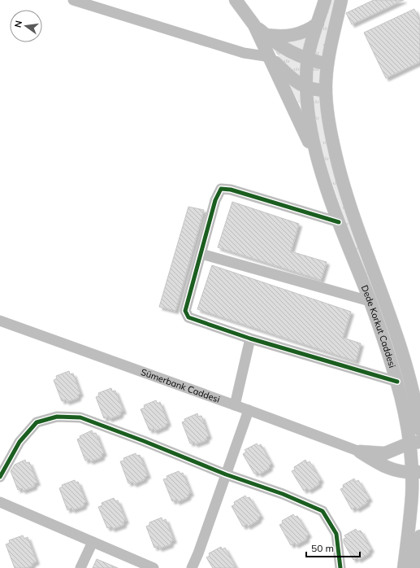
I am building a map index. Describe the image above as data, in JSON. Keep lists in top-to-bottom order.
{
  "streets": {
    "main road": ["Dede Korkut Caddesi"],
    "street": ["Sümerbank Caddesi"]
  },
  "scale_bar": "50 m",
  "north": "left"
}
